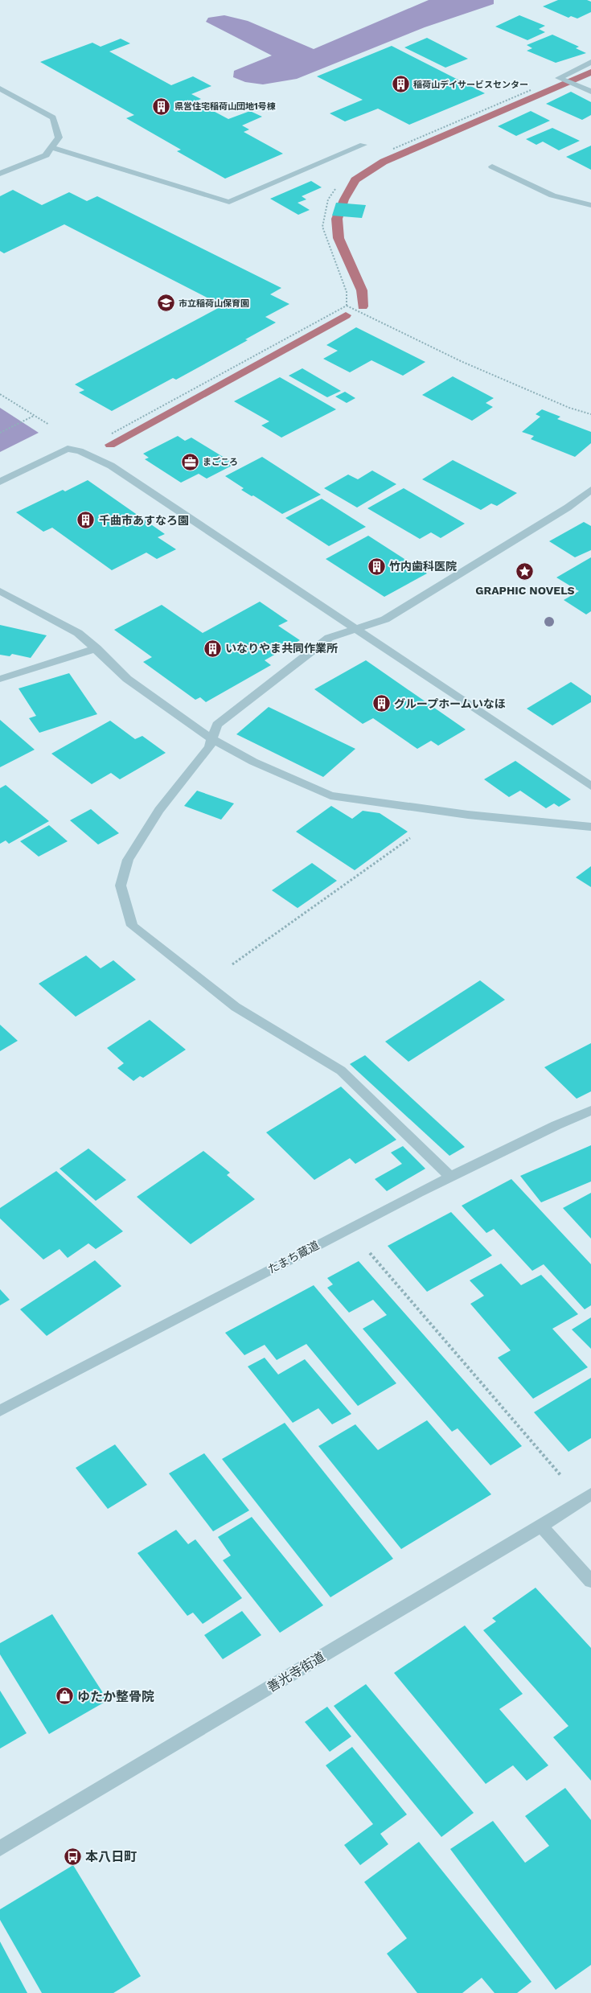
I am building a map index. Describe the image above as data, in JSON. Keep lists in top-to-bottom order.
{
  "streets": {
    "street": ["たまち蔵道", "善光寺街道"]
  },
  "places": {
    "building": [
      "稲荷山デイサービスセンター",
      "県営住宅稲荷山団地1号棟",
      "千曲市あすなろ園",
      "竹内歯科医院",
      "いなりやま共同作業所",
      "グループホームいなほ"
    ],
    "school or university": ["市立稲荷山保育園"],
    "office": ["まごころ"],
    "place": ["GRAPHIC NOVELS"],
    "shop": ["ゆたか整骨院"],
    "bus stop": ["本八日町"]
  }
}
